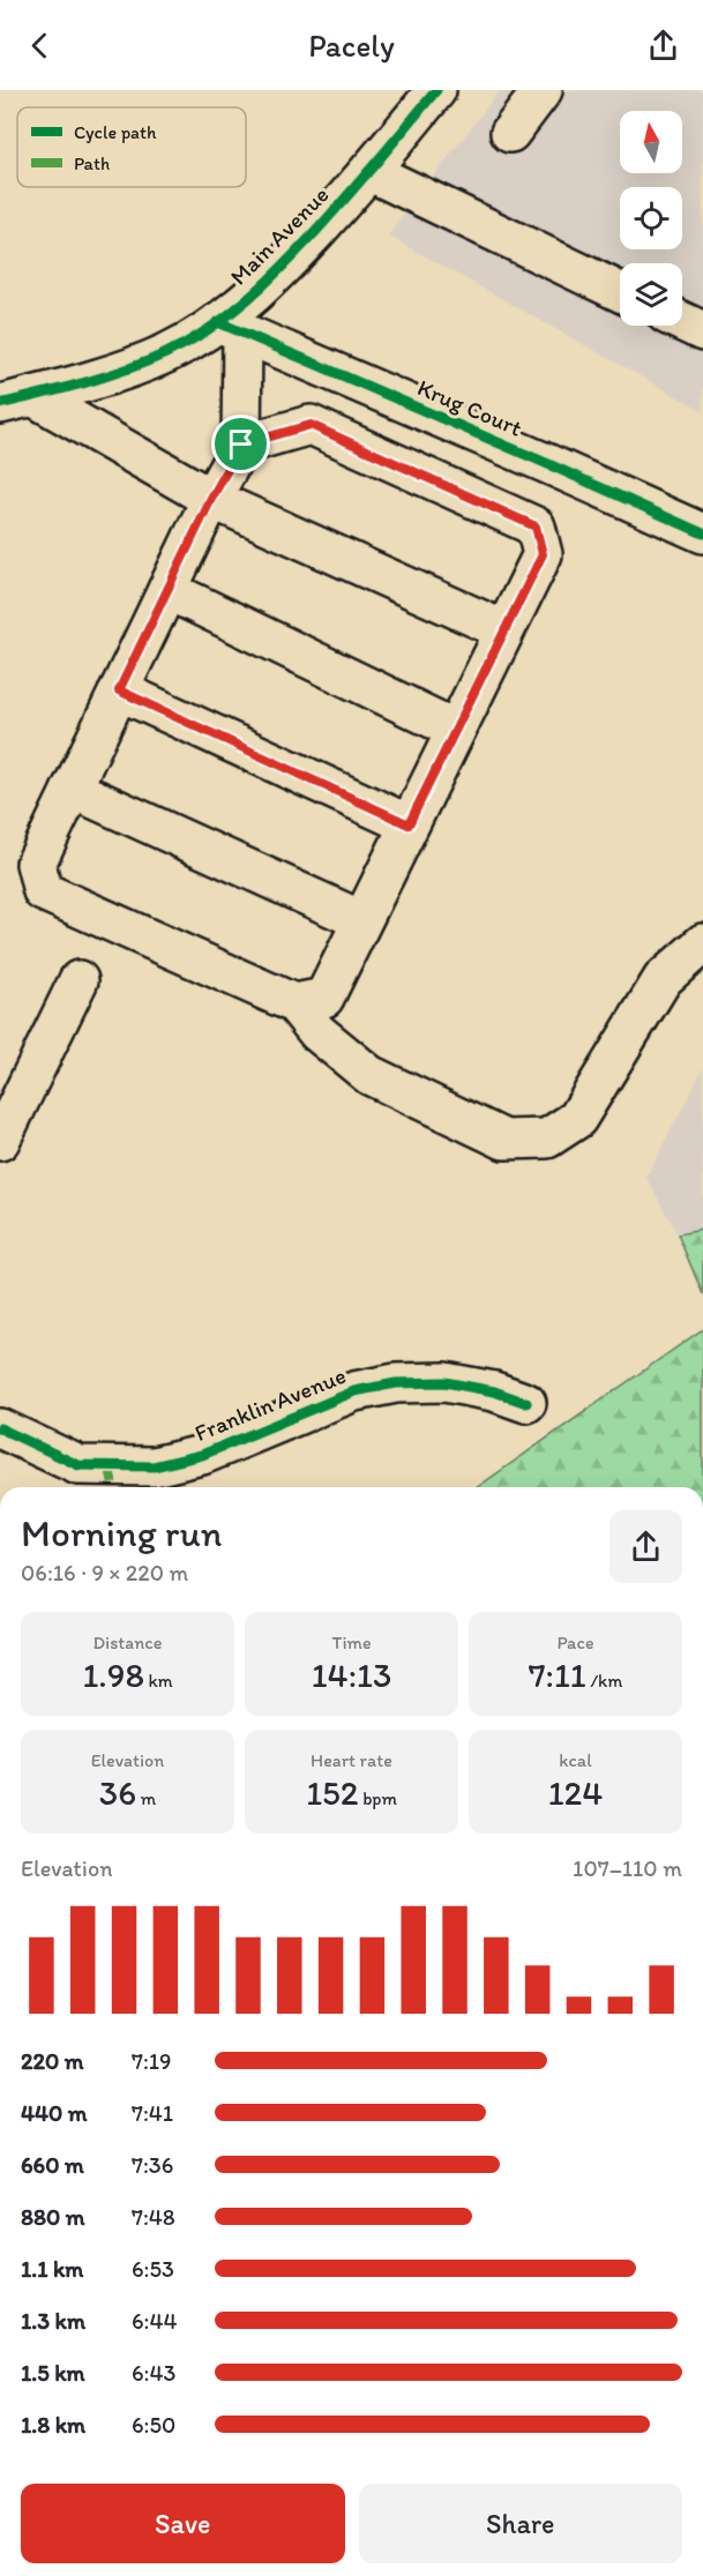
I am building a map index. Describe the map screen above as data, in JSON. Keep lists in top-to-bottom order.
{
  "streets": {
    "street": ["Main Avenue", "Krug Court", "Franklin Avenue"]
  },
  "crossings": [
    ["Main Avenue", "Krug Court"]
  ],
  "legend": ["Cycle path", "Path"],
  "north": "top",
  "page": {
    "header": "Pacely",
    "heading": ["Morning run", "06:16 · 9 × 220 m"],
    "stats": [
      ["Distance", "1.98 km"],
      ["Time", "14:13"],
      ["Pace", "7:11 /km"],
      ["Elevation", "36 m"],
      ["Heart rate", "152 bpm"],
      ["kcal", "124"]
    ],
    "chart": ["Elevation", "107–110 m"],
    "list": [
      {
        "name": "220 m",
        "note": "7:19"
      },
      {
        "name": "440 m",
        "note": "7:41"
      },
      {
        "name": "660 m",
        "note": "7:36"
      },
      {
        "name": "880 m",
        "note": "7:48"
      },
      {
        "name": "1.1 km",
        "note": "6:53"
      },
      {
        "name": "1.3 km",
        "note": "6:44"
      },
      {
        "name": "1.5 km",
        "note": "6:43"
      },
      {
        "name": "1.8 km",
        "note": "6:50"
      }
    ],
    "buttons": ["Save", "Share"]
  }
}
